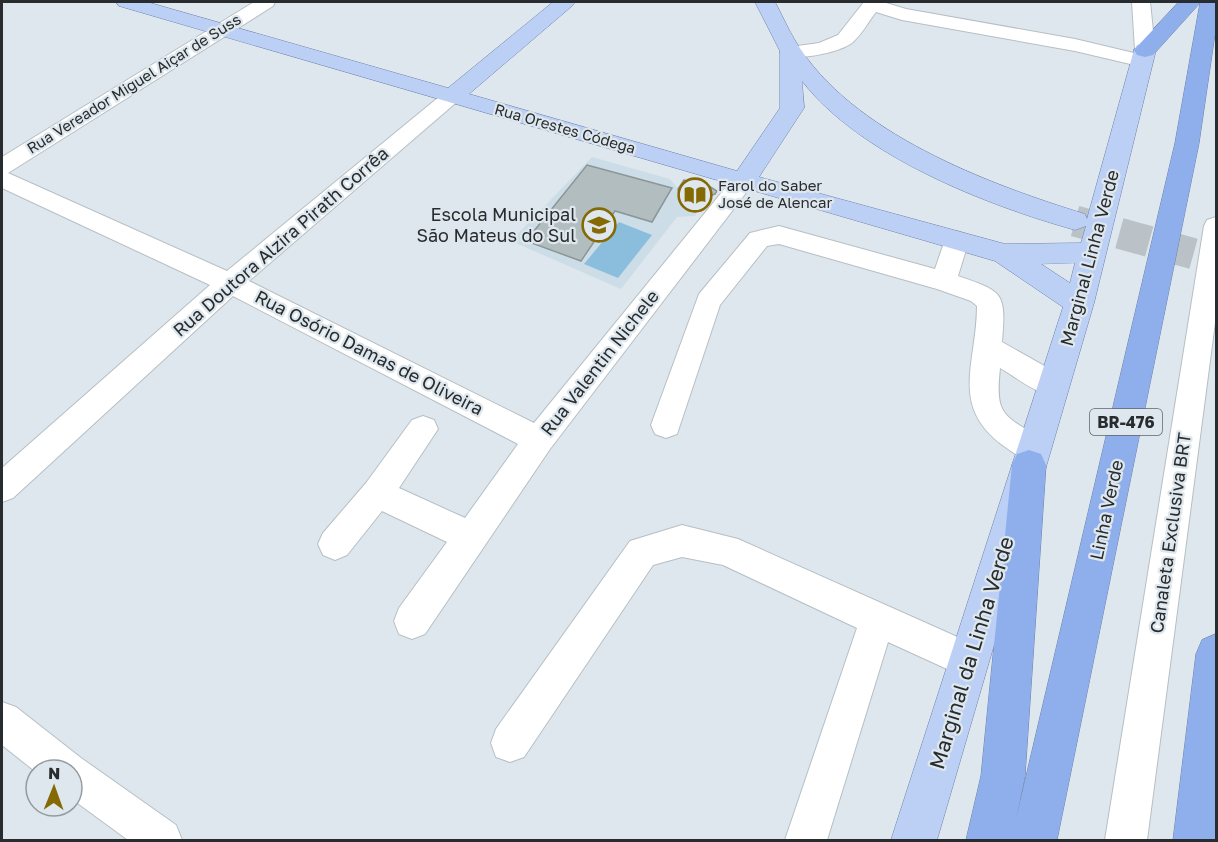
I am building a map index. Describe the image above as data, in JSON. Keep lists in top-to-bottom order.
{
  "streets": {
    "highway": ["BR-476", "Linha Verde"],
    "main road": [
      "Rua Orestes Códega",
      "Rua Doutora Alzira Pirath Corrêa",
      "Marginal Linha Verde",
      "Rua Valentin Nichele",
      "Marginal da Linha Verde"
    ],
    "street": ["Rua Vereador Miguel Aiçar de Suss", "Rua Osório Damas de Oliveira", "Canaleta Exclusiva BRT"]
  },
  "crossings": [
    ["Rua Vereador Miguel Aiçar de Suss", "Rua Orestes Códega"],
    ["Rua Orestes Códega", "Rua Doutora Alzira Pirath Corrêa"],
    ["Rua Orestes Códega", "Marginal Linha Verde"],
    ["Rua Orestes Códega", "Rua Valentin Nichele"],
    ["Rua Doutora Alzira Pirath Corrêa", "Rua Osório Damas de Oliveira"],
    ["Marginal Linha Verde", "Marginal da Linha Verde"],
    ["Rua Osório Damas de Oliveira", "Rua Valentin Nichele"]
  ],
  "places": {
    "library": ["Farol do Saber José de Alencar"],
    "school or university": ["Escola Municipal São Mateus do Sul"]
  },
  "north": "top"
}
